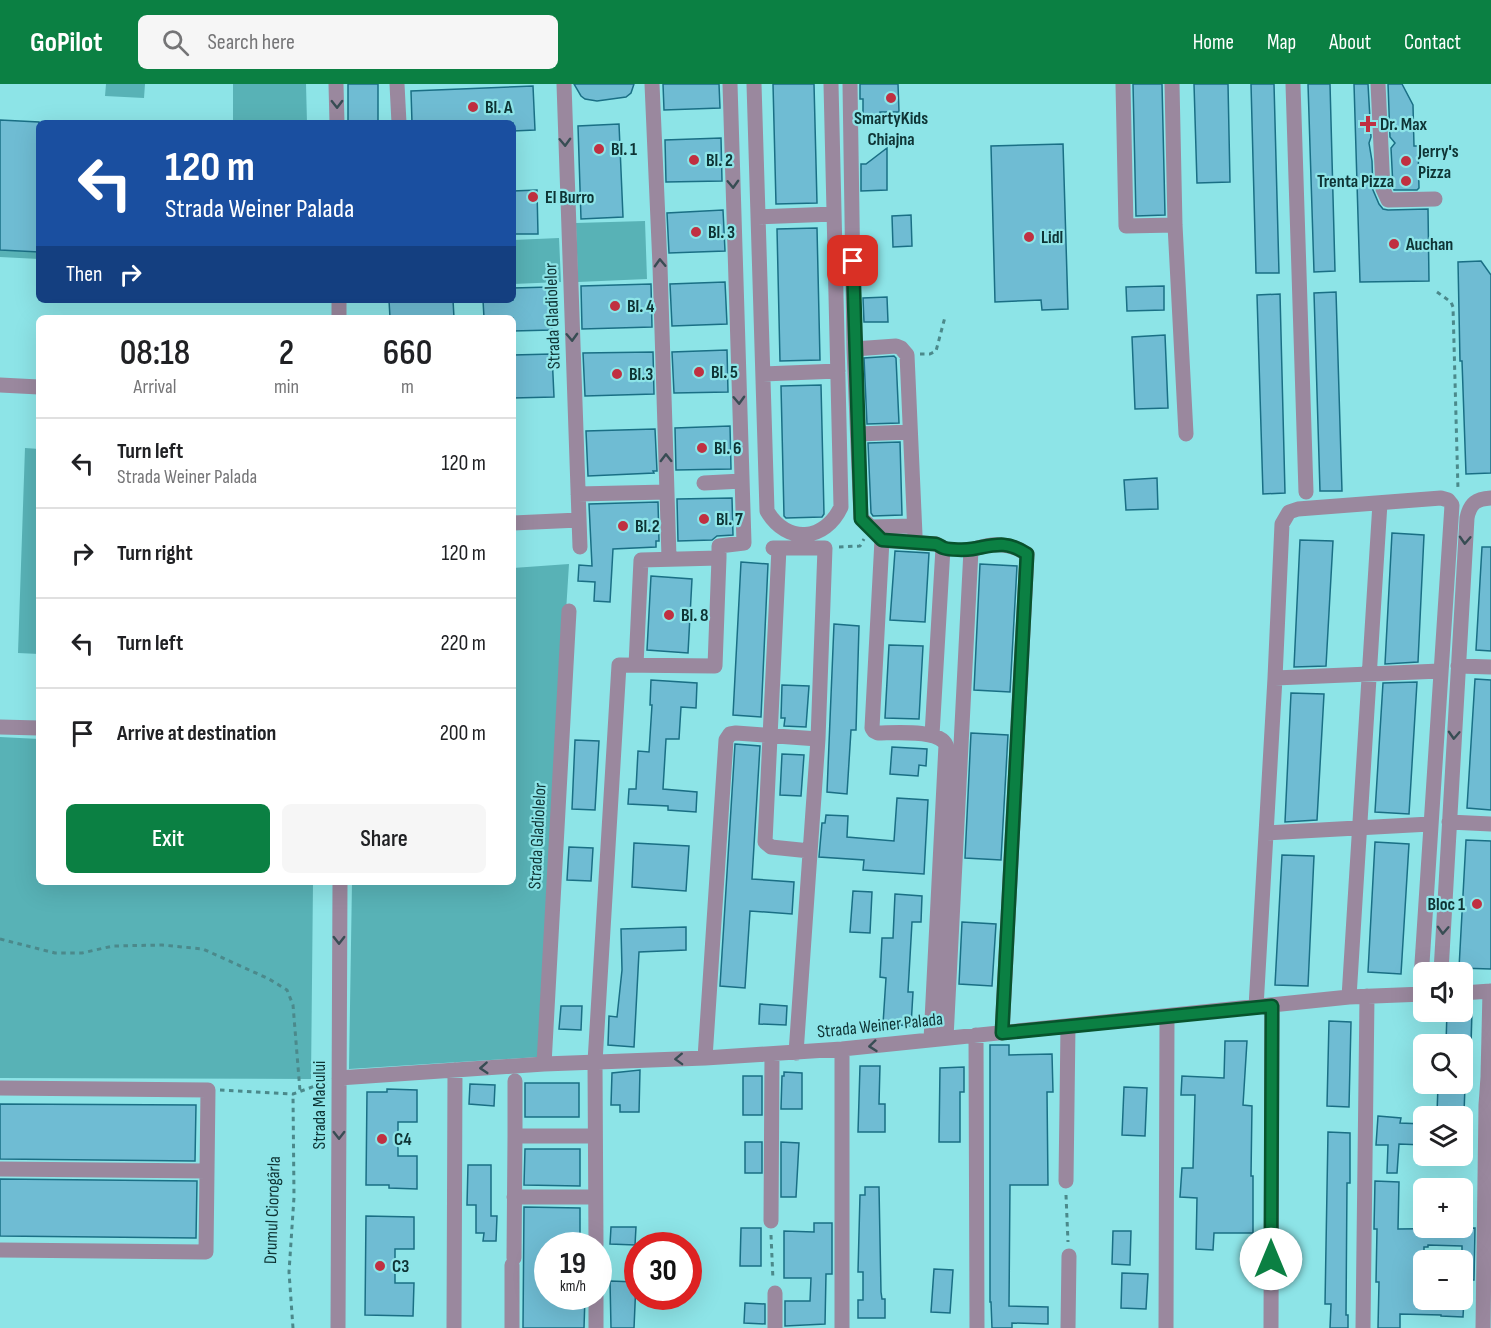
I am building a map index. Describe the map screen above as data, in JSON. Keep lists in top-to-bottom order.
{
  "streets": {
    "street": ["Strada Gladiolelor", "Strada Weiner Palada", "Strada Macului"],
    "path": ["Drumul Ciorogârla"]
  },
  "crossings": [
    ["Strada Gladiolelor", "Strada Weiner Palada"],
    ["Strada Weiner Palada", "Strada Macului"]
  ],
  "places": {
    "other": [
      "SmartyKids Chiajna",
      "Bl. A",
      "Bl. 1",
      "Bl. 2",
      "Jerry's Pizza",
      "Trenta Pizza",
      "El Burro",
      "Bl. 3",
      "Lidl",
      "Auchan",
      "Bl. 4",
      "Bl. 5",
      "Bl.3",
      "Bl. 6",
      "Bl. 7",
      "Bl.2",
      "Bl. 8",
      "Bloc 1",
      "C4",
      "C3"
    ],
    "health": ["Dr. Max"]
  },
  "page": {
    "header": "GoPilot",
    "search": "Search here",
    "nav": [
      "Home",
      "Map",
      "About",
      "Contact"
    ],
    "turn": ["120 m", "Strada Weiner Palada"],
    "then": "Then",
    "eta": [
      "08:18",
      "Arrival",
      "2",
      "min",
      "660",
      "m"
    ],
    "list": [
      {
        "name": "Turn left",
        "note": "Strada Weiner Palada",
        "value": "120 m"
      },
      {
        "name": "Turn right",
        "value": "120 m"
      },
      {
        "name": "Turn left",
        "value": "220 m"
      },
      {
        "name": "Arrive at destination",
        "value": "200 m"
      }
    ],
    "buttons": ["Exit", "Share"],
    "map_buttons": ["+", "−"],
    "speed": "19 km/h",
    "limit": "30"
  }
}
